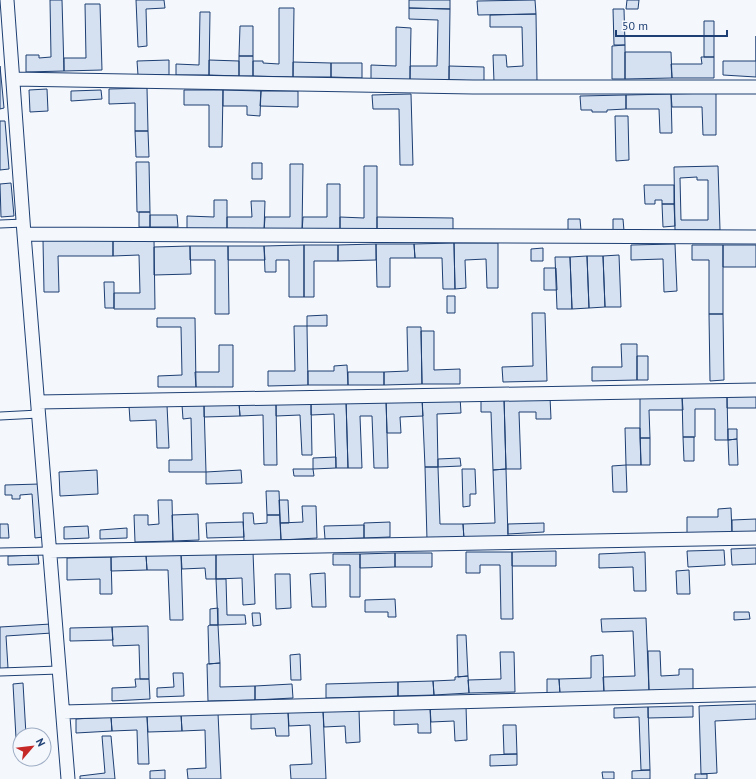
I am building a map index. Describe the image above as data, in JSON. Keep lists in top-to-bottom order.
{
  "scale_bar": "50 m",
  "north": "top right"
}
